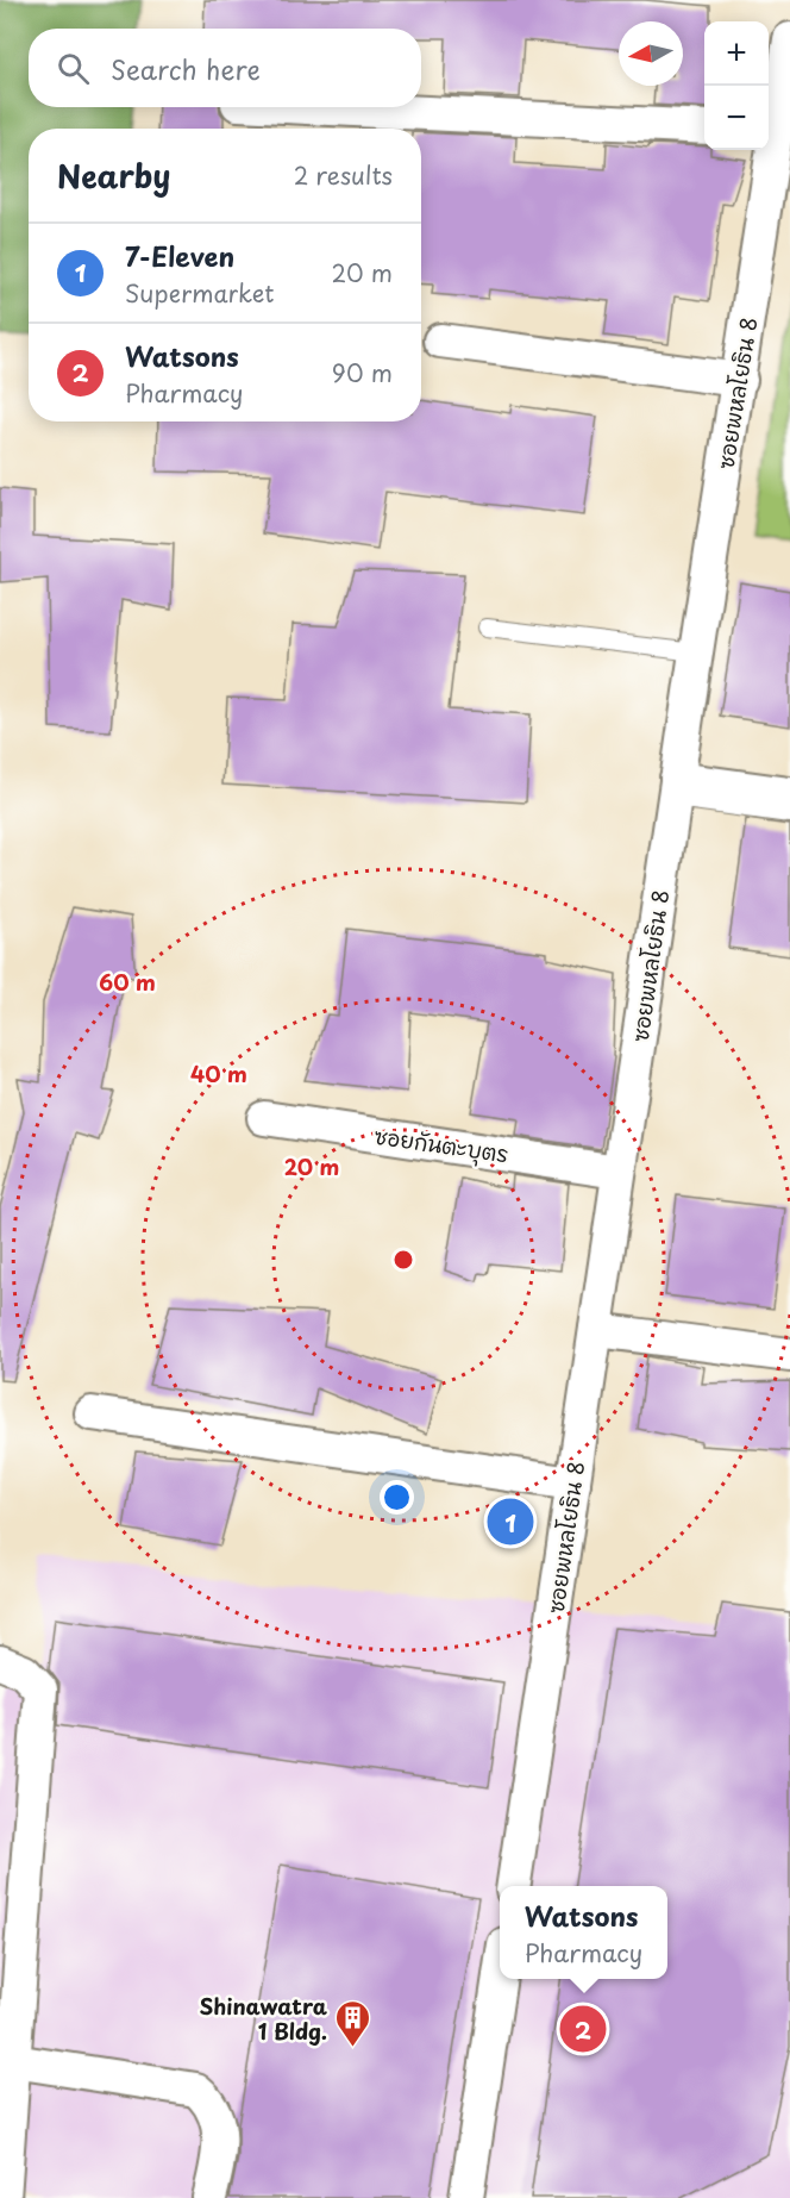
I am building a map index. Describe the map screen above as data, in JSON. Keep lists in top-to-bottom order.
{
  "streets": {
    "street": ["ซอยพหลโยธิน 8", "ซอยกันตะบุตร"]
  },
  "crossings": [
    ["ซอยพหลโยธิน 8", "ซอยกันตะบุตร"]
  ],
  "places": {
    "building": ["Shinawatra 1 Bldg."]
  },
  "north": "left",
  "page": {
    "map_buttons": ["+", "−"],
    "search": "Search here",
    "heading": ["Nearby", "2 results"],
    "list": [
      {
        "mark": "1",
        "name": "7-Eleven",
        "note": "Supermarket",
        "value": "20 m"
      },
      {
        "mark": "2",
        "name": "Watsons",
        "note": "Pharmacy",
        "value": "90 m"
      }
    ],
    "pins": ["1", "2"],
    "popup": ["Watsons", "Pharmacy"]
  },
  "rings": ["60 m", "40 m", "20 m"]
}
